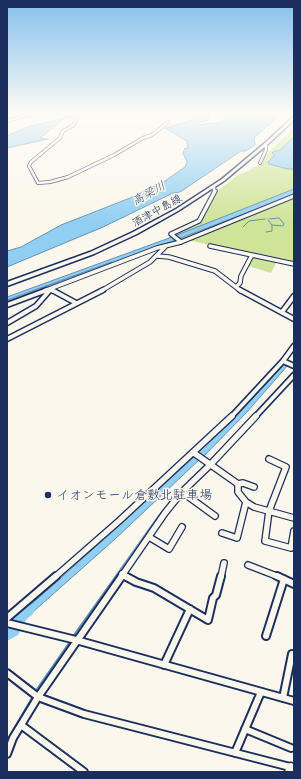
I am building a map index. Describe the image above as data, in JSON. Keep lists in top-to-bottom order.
{
  "streets": {
    "main road": ["酒津中島線"]
  },
  "water": ["高梁川"],
  "places": ["イオンモール倉敷北駐車場"]
}
